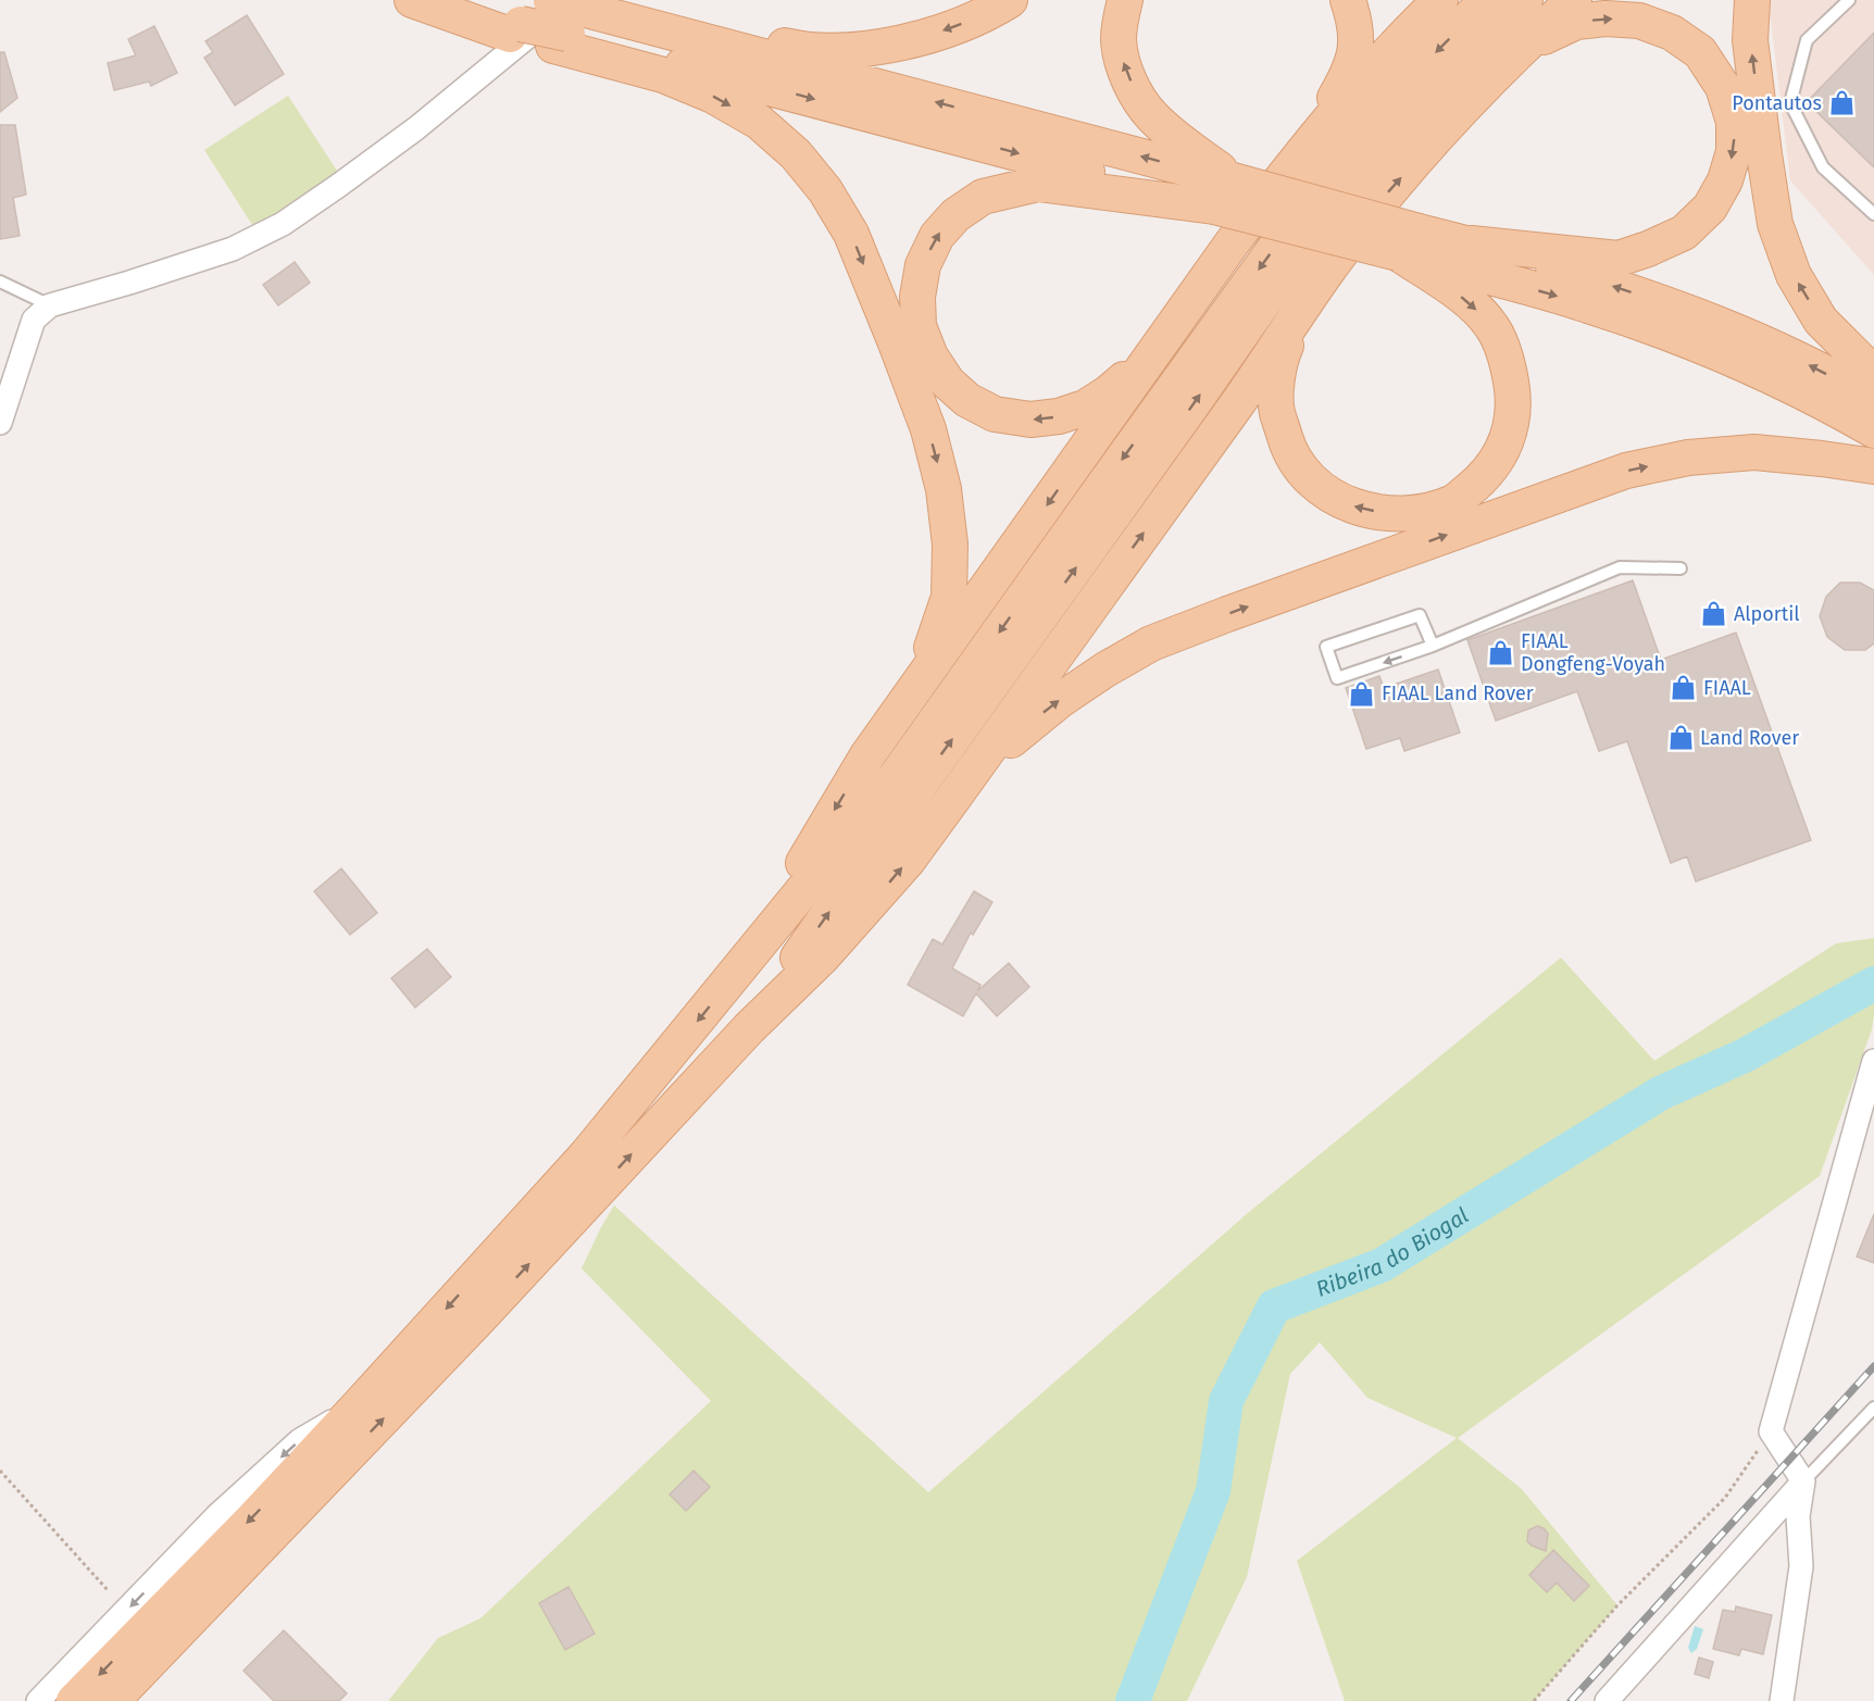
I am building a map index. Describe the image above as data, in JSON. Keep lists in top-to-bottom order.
{
  "water": ["Ribeira do Biogal"],
  "places": {
    "shop": [
      "Pontautos",
      "Alportil",
      "FIAAL Dongfeng-Voyah",
      "FIAAL",
      "FIAAL Land Rover",
      "Land Rover"
    ]
  }
}
